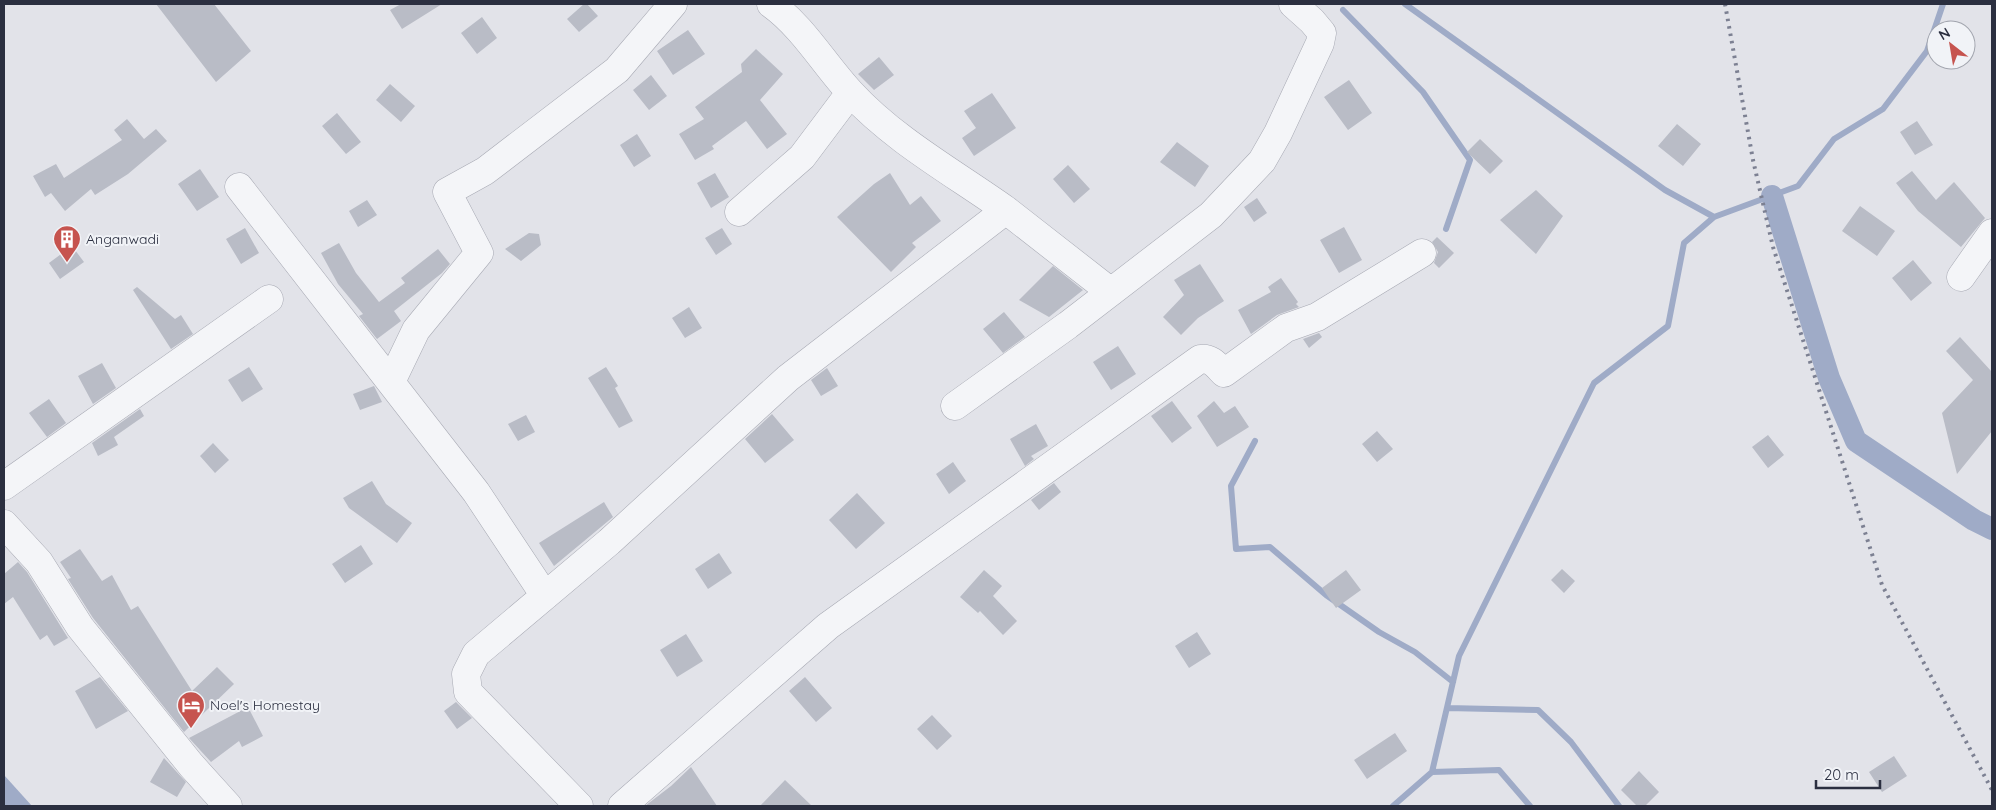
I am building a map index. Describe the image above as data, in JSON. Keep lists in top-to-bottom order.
{
  "places": {
    "building": ["Anganwadi"],
    "hotel": ["Noel's Homestay"]
  },
  "scale_bar": "20 m",
  "north": "top left"
}
